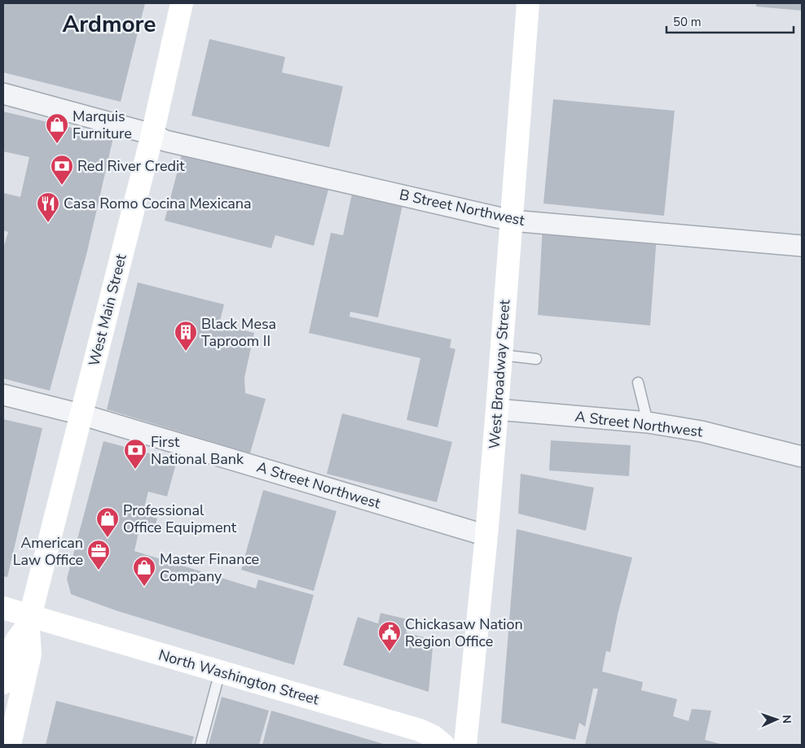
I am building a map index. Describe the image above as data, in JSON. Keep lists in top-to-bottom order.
{
  "streets": {
    "main road": ["West Main Street", "West Broadway Street", "North Washington Street"],
    "street": ["B Street Northwest", "A Street Northwest"]
  },
  "crossings": [
    ["B Street Northwest", "West Main Street"],
    ["B Street Northwest", "West Broadway Street"],
    ["West Main Street", "A Street Northwest"],
    ["West Main Street", "North Washington Street"],
    ["West Broadway Street", "A Street Northwest"]
  ],
  "districts": ["Ardmore"],
  "places": {
    "shop": ["Marquis Furniture", "Professional Office Equipment", "Master Finance Company"],
    "bank": ["Red River Credit", "First National Bank"],
    "restaurant": ["Casa Romo Cocina Mexicana"],
    "building": ["Black Mesa Taproom II"],
    "office": ["American Law Office"],
    "public building": ["Chickasaw Nation Region Office"]
  },
  "scale_bar": "50 m",
  "north": "right"
}
